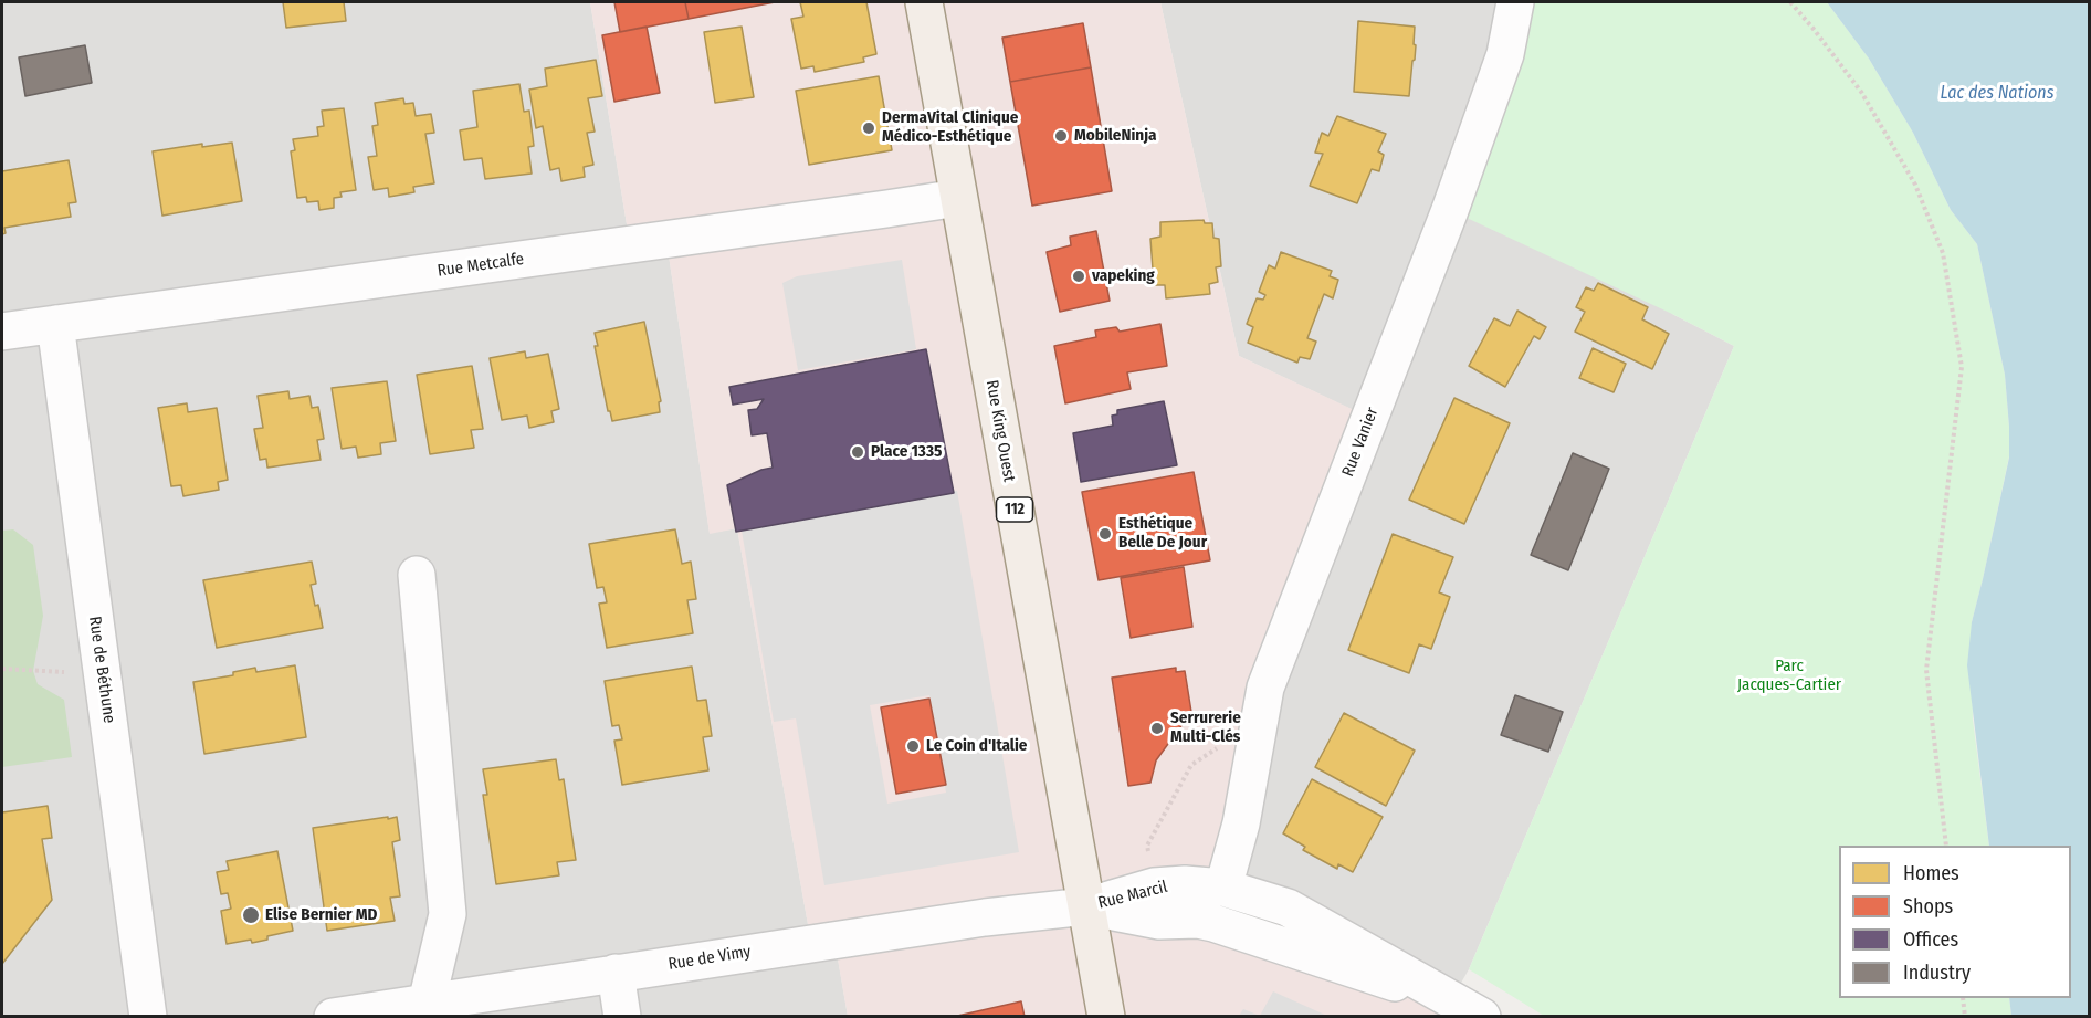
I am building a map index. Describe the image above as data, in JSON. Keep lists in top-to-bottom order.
{
  "streets": {
    "main road": ["Rue King Ouest", "112"],
    "street": [
      "Rue Metcalfe",
      "Rue Vanier",
      "Rue de Béthune",
      "Rue Marcil",
      "Rue de Vimy"
    ]
  },
  "crossings": [
    ["Rue Metcalfe", "Rue King Ouest"],
    ["Rue Metcalfe", "Rue de Béthune"],
    ["Rue King Ouest", "Rue Marcil"],
    ["Rue King Ouest", "Rue de Vimy"],
    ["Rue Vanier", "Rue Marcil"],
    ["Rue Marcil", "Rue de Vimy"]
  ],
  "water": ["Lac des Nations"],
  "parks": ["Parc Jacques-Cartier"],
  "places": [
    "DermaVital Clinique Médico-Esthétique",
    "MobileNinja",
    "vapeking",
    "Place 1335",
    "Esthétique Belle De Jour",
    "Serrurerie Multi-Clés",
    "Le Coin d'Italie",
    "Elise Bernier MD"
  ],
  "legend": [
    "Homes",
    "Shops",
    "Offices",
    "Industry"
  ]
}
